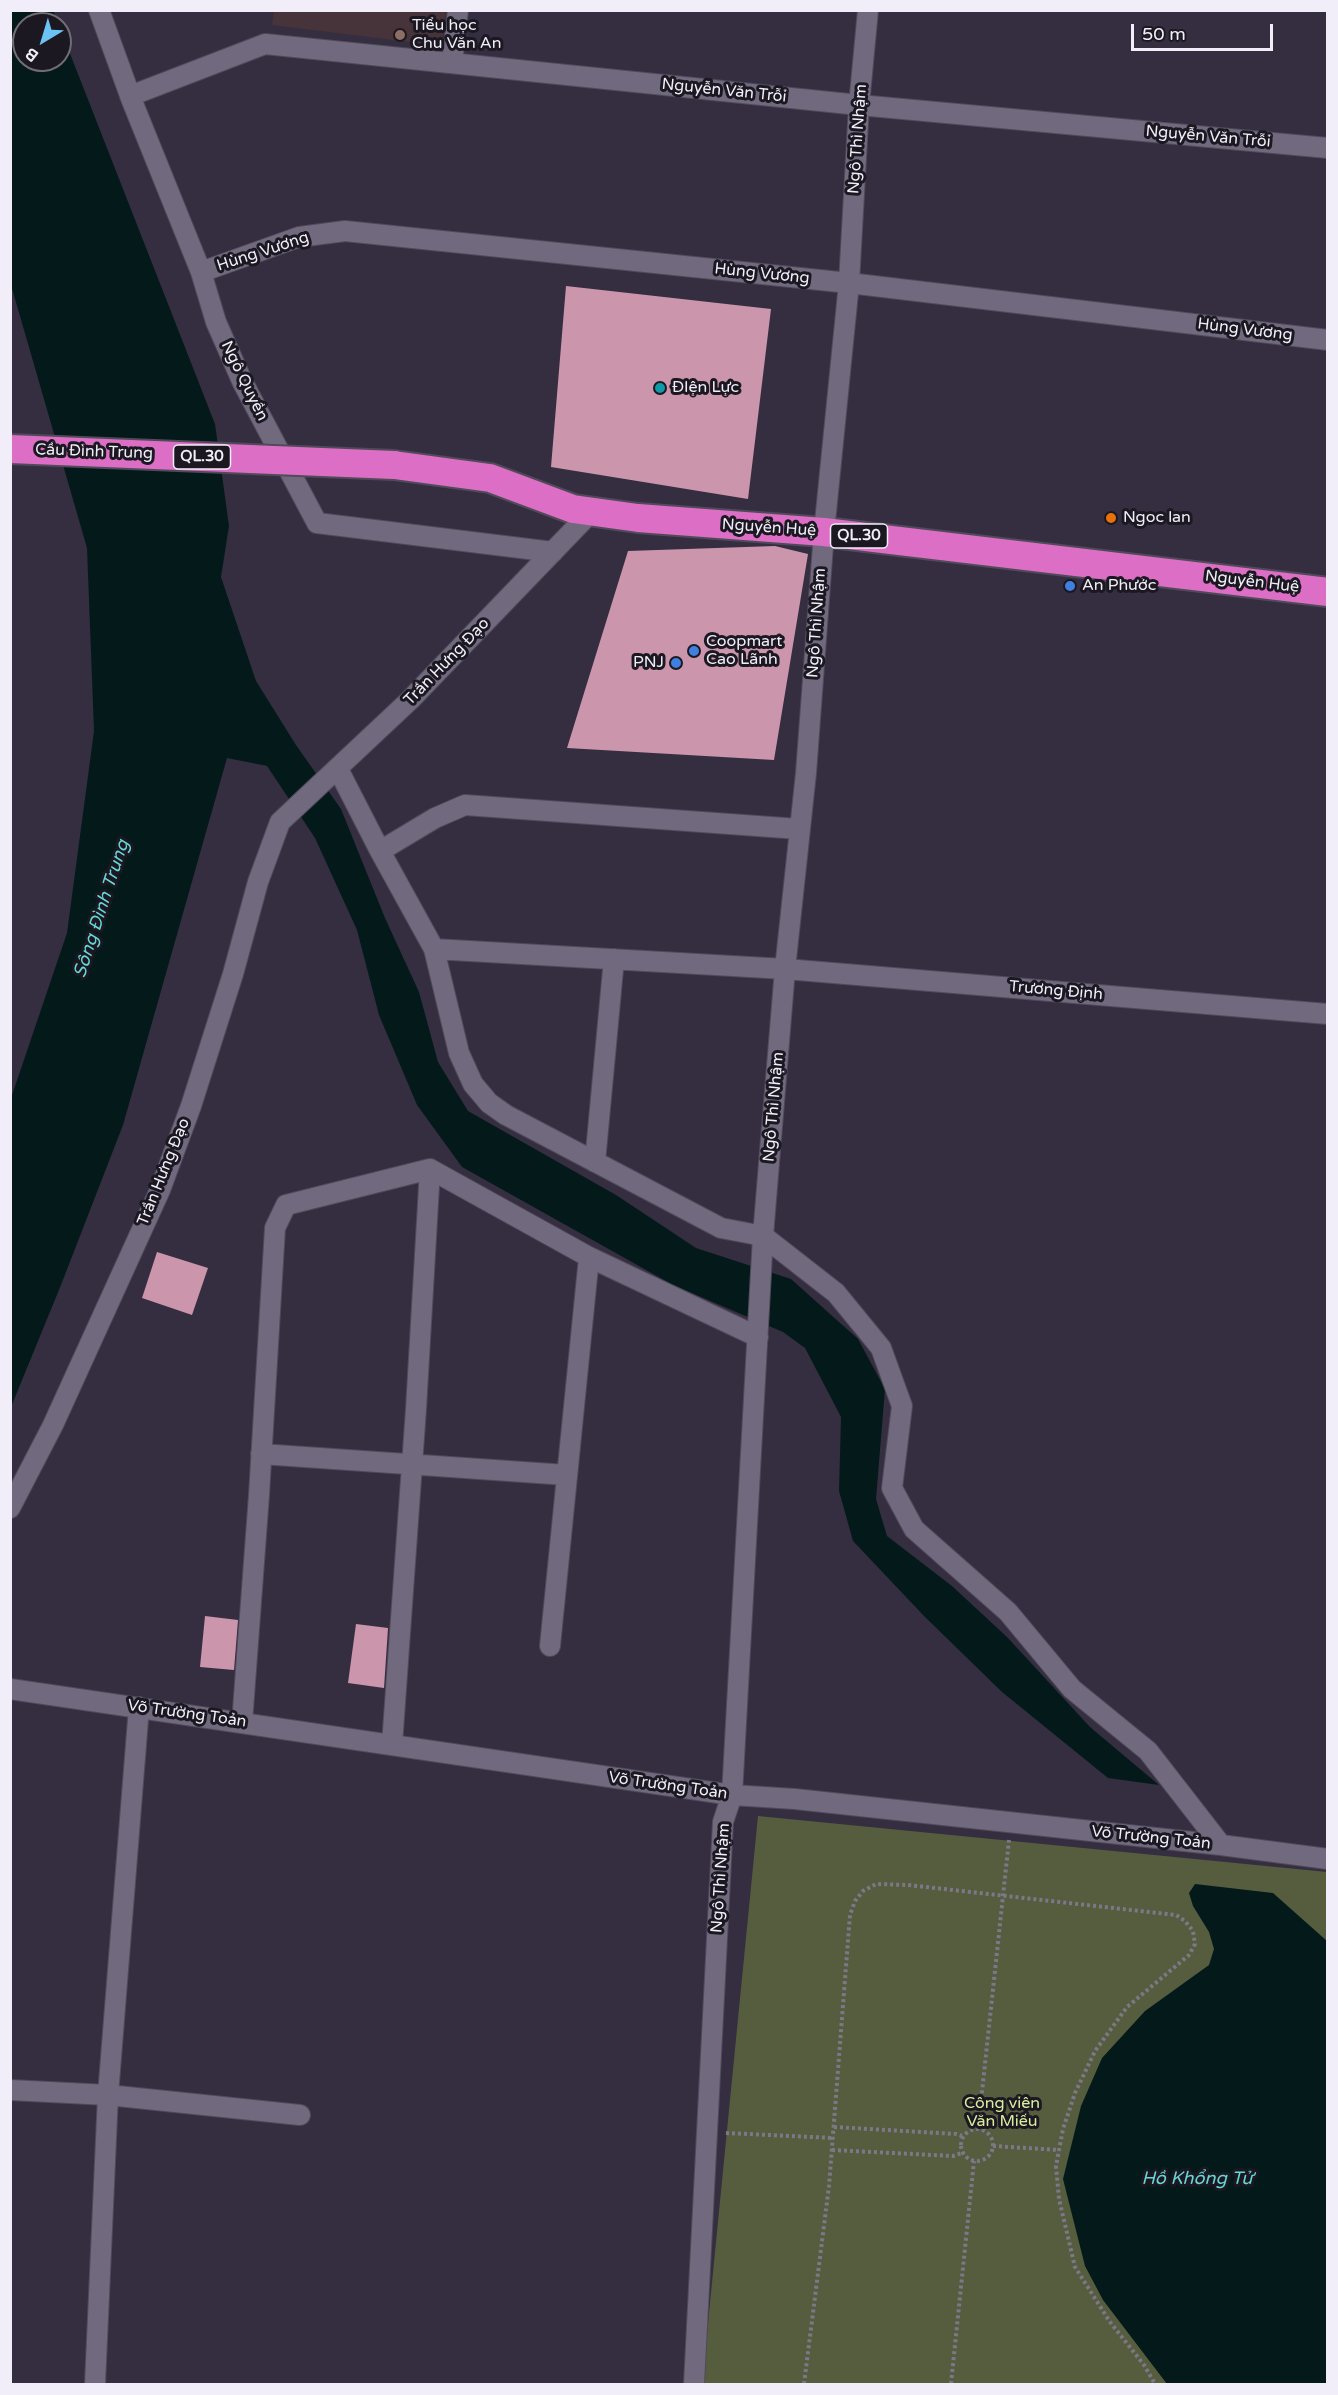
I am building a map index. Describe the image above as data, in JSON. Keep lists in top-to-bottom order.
{
  "streets": {
    "highway": ["Cầu Đình Trung", "QL.30", "Nguyễn Huệ"],
    "street": [
      "Nguyễn Văn Trỗi",
      "Ngô Thì Nhậm",
      "Hùng Vương",
      "Ngô Quyền",
      "Trần Hưng Đạo",
      "Trương Định",
      "Võ Trường Toản"
    ]
  },
  "crossings": [
    ["Nguyễn Văn Trỗi", "Ngô Thì Nhậm"],
    ["Nguyễn Văn Trỗi", "Ngô Quyền"],
    ["Ngô Thì Nhậm", "Hùng Vương"],
    ["Ngô Thì Nhậm", "Nguyễn Huệ"],
    ["Ngô Thì Nhậm", "Trương Định"],
    ["Ngô Thì Nhậm", "Võ Trường Toản"],
    ["Hùng Vương", "Ngô Quyền"],
    ["Ngô Quyền", "Trần Hưng Đạo"],
    ["Cầu Đình Trung", "Nguyễn Huệ"],
    ["Nguyễn Huệ", "Trần Hưng Đạo"]
  ],
  "water": ["Sông Đình Trung", "Hồ Khổng Tử"],
  "parks": ["Công viên Văn Miếu"],
  "places": [
    "Tiểu học Chu Văn An",
    "ĐIện Lực",
    "Ngoc lan",
    "An Phước",
    "Coopmart Cao Lãnh",
    "PNJ"
  ],
  "scale_bar": "50 m",
  "north": "bottom left"
}
